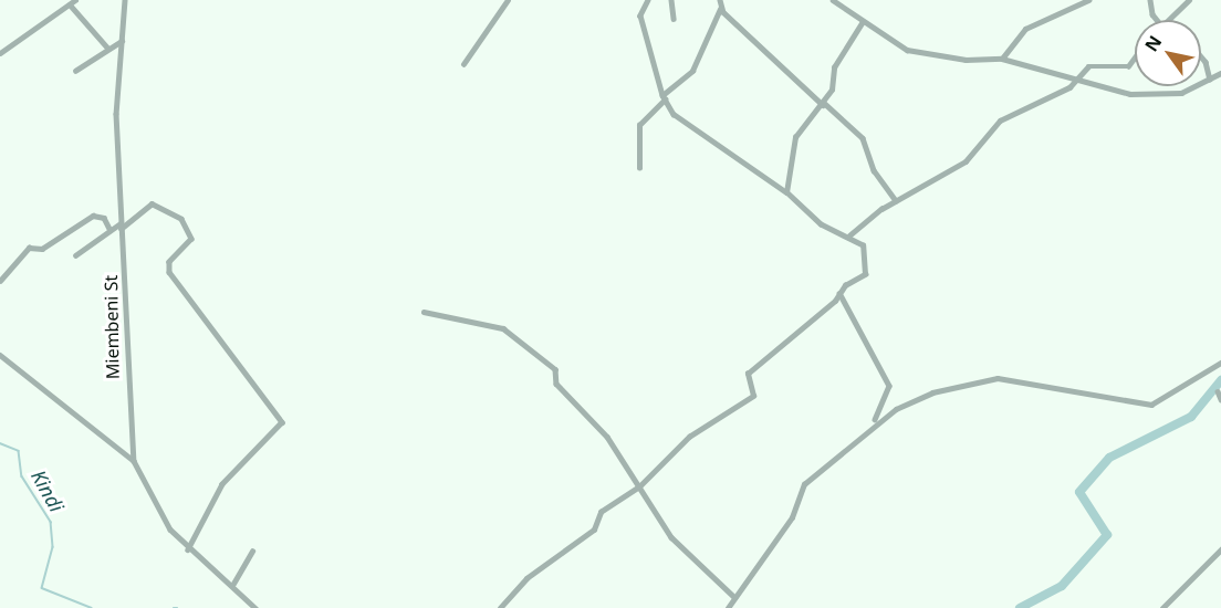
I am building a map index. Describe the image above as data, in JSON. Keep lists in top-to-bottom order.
{
  "streets": {
    "street": ["Miembeni St"]
  },
  "water": ["Kindi"],
  "north": "top left"
}
